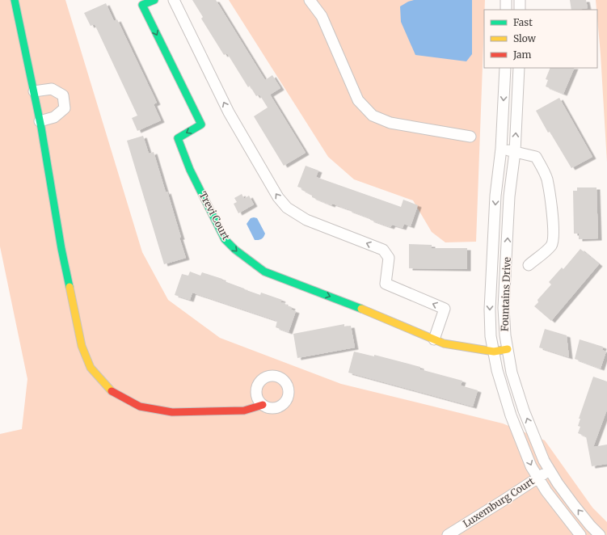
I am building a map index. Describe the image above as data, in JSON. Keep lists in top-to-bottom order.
{
  "streets": {
    "street": ["Trevi Court", "Fountains Drive", "Luxemburg Court"]
  },
  "crossings": [
    ["Trevi Court", "Fountains Drive"],
    ["Fountains Drive", "Luxemburg Court"]
  ],
  "one_way": ["Trevi Court"],
  "legend": ["Fast", "Slow", "Jam"]
}
